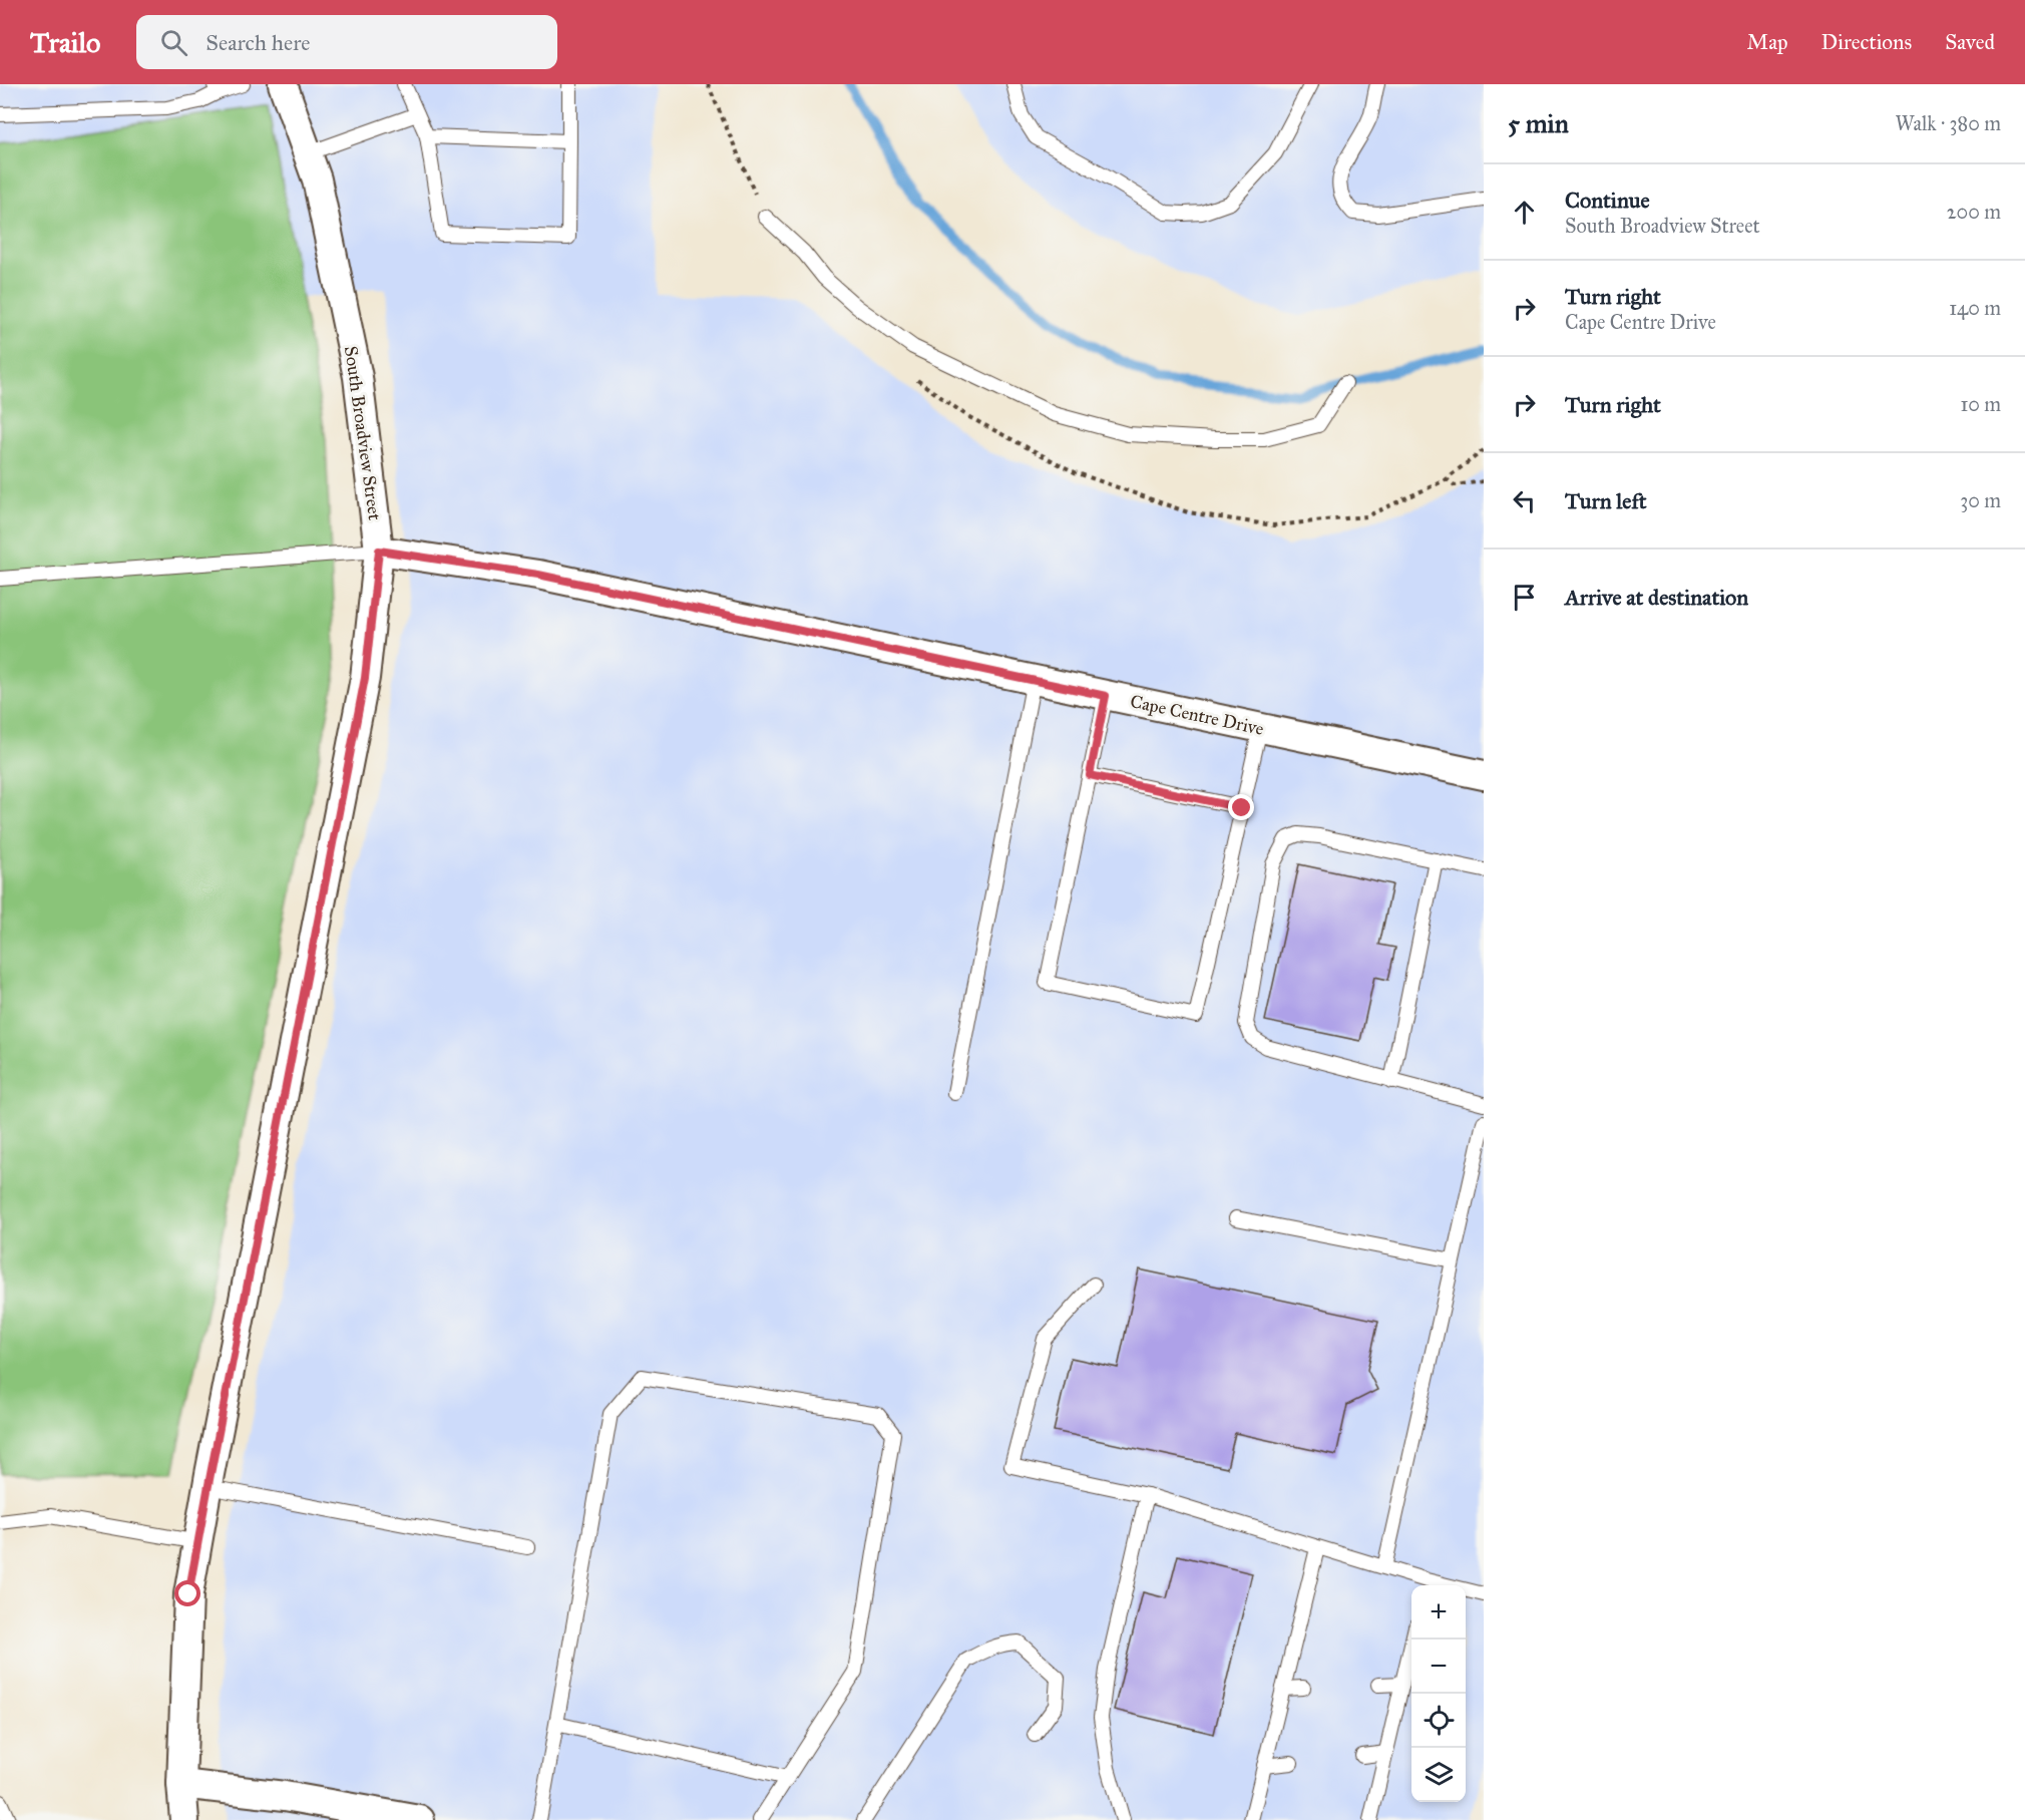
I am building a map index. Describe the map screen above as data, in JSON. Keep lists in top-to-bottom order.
{
  "streets": {
    "street": ["South Broadview Street", "Cape Centre Drive"]
  },
  "crossings": [
    ["South Broadview Street", "Cape Centre Drive"]
  ],
  "page": {
    "header": "Trailo",
    "search": "Search here",
    "nav": ["Map", "Directions", "Saved"],
    "heading": ["5 min", "Walk · 380 m"],
    "list": [
      ["Continue", "South Broadview Street", "200 m"],
      ["Turn right", "Cape Centre Drive", "140 m"],
      ["Turn right", "10 m"],
      ["Turn left", "30 m"],
      "Arrive at destination"
    ],
    "map_buttons": ["+", "−"]
  }
}
